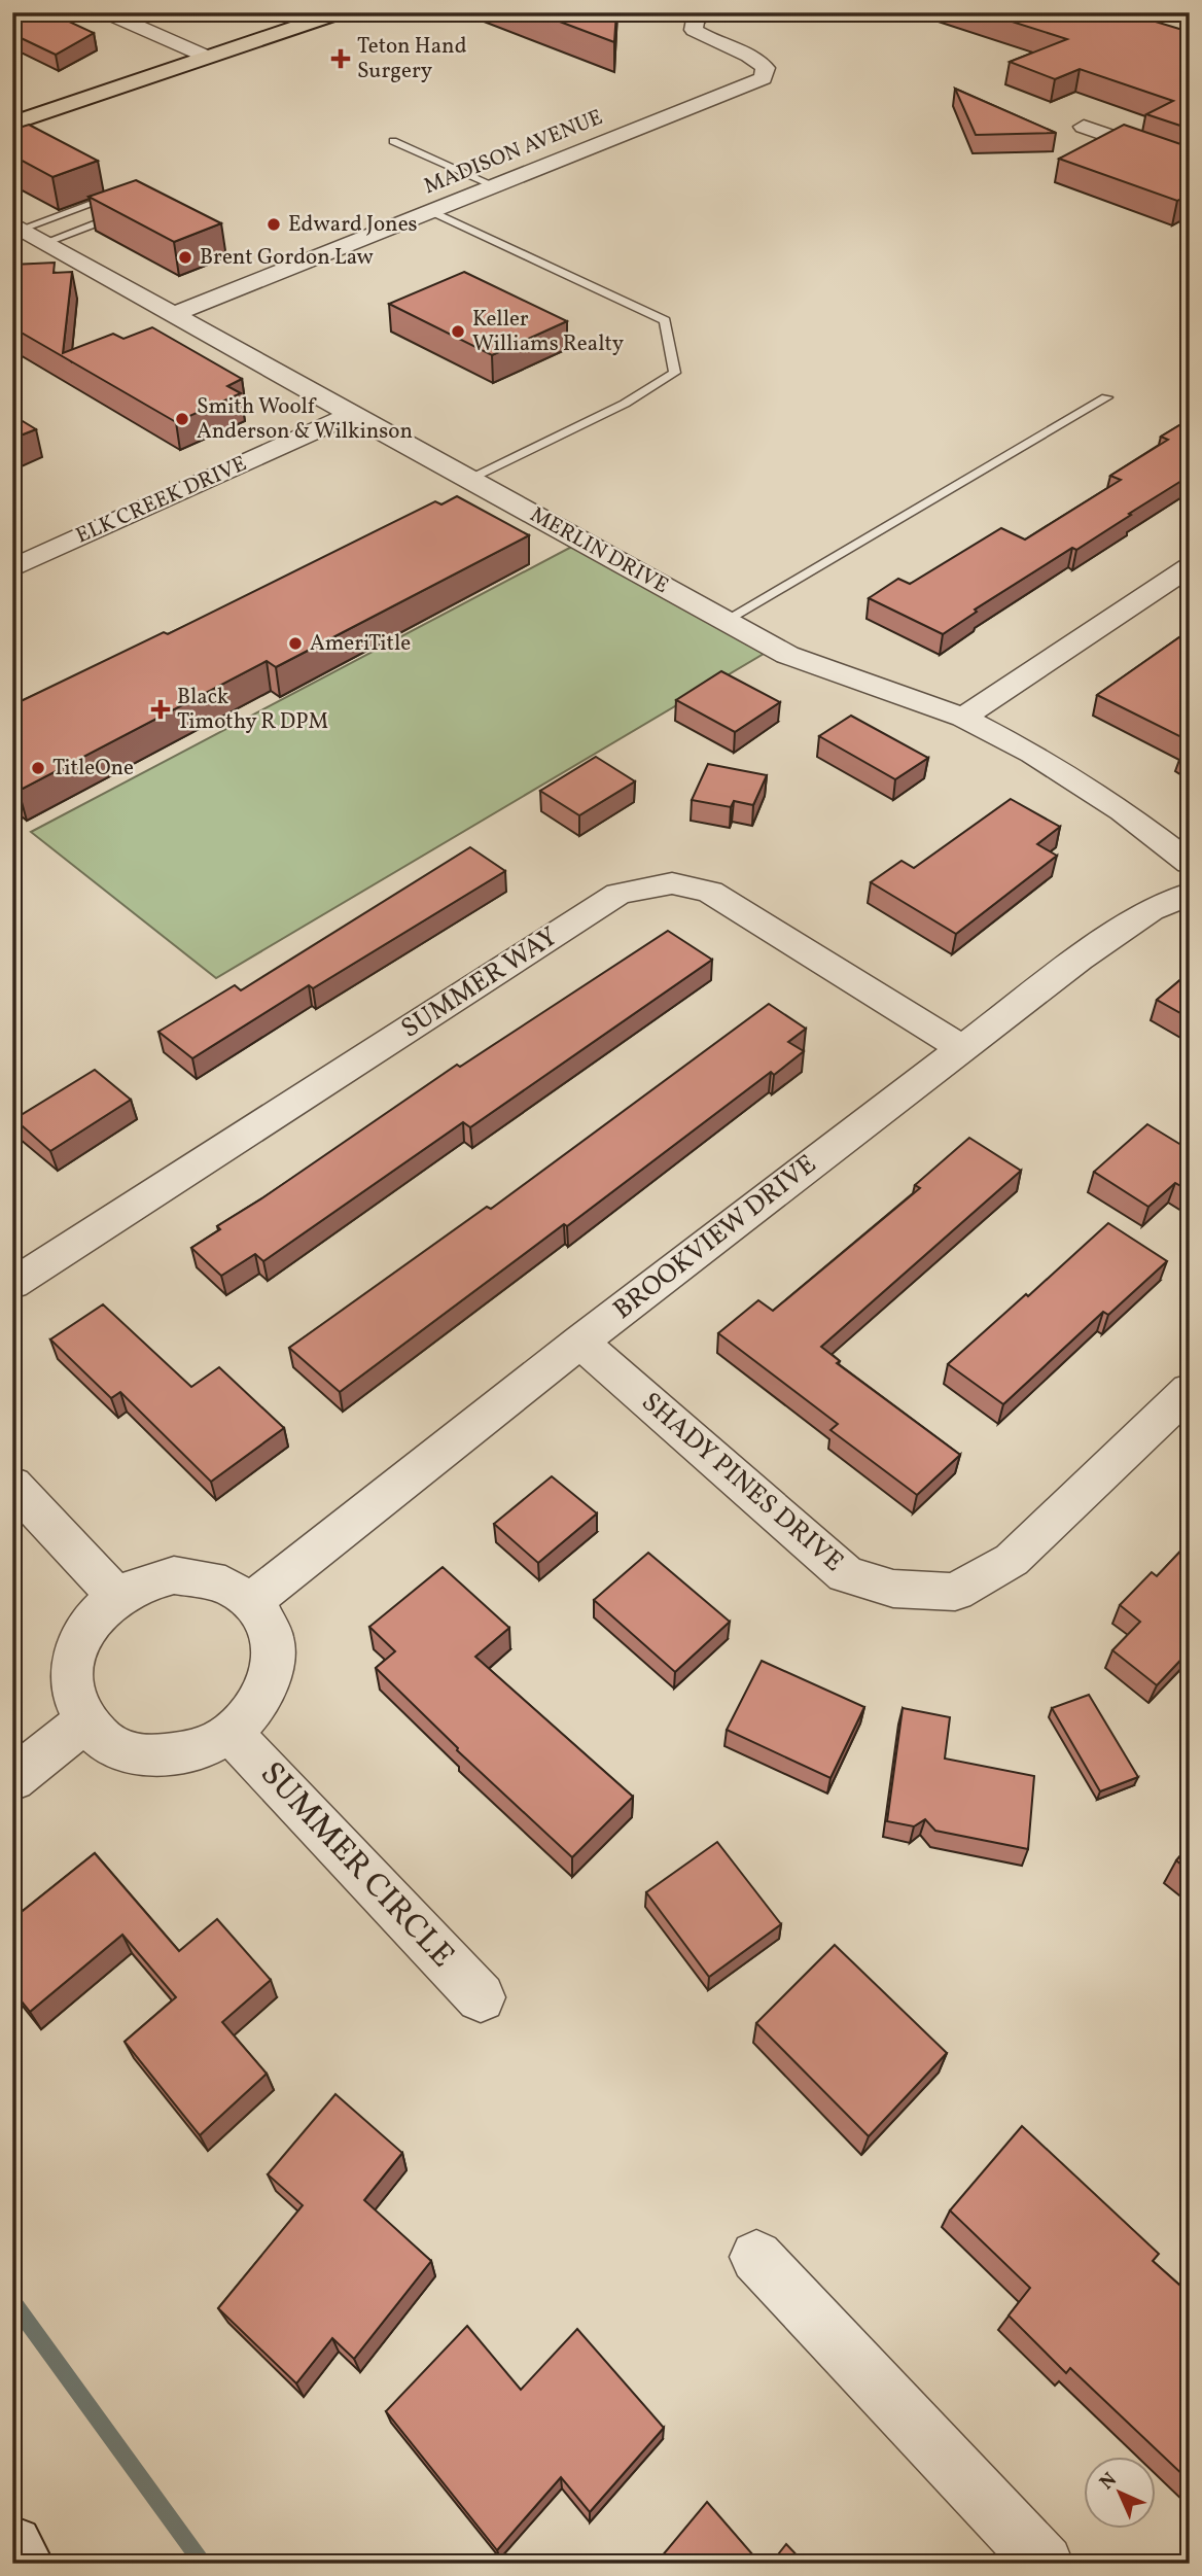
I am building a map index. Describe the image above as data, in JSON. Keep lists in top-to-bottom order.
{
  "streets": {
    "street": [
      "MADISON AVENUE",
      "ELK CREEK DRIVE",
      "MERLIN DRIVE",
      "SUMMER WAY",
      "BROOKVIEW DRIVE",
      "SHADY PINES DRIVE",
      "SUMMER CIRCLE"
    ]
  },
  "crossings": [
    ["MADISON AVENUE", "MERLIN DRIVE"],
    ["ELK CREEK DRIVE", "MERLIN DRIVE"],
    ["SUMMER WAY", "BROOKVIEW DRIVE"],
    ["BROOKVIEW DRIVE", "SHADY PINES DRIVE"],
    ["BROOKVIEW DRIVE", "SUMMER CIRCLE"]
  ],
  "places": {
    "health": ["Teton Hand Surgery", "Black Timothy R DPM"],
    "other": [
      "Edward Jones",
      "Brent Gordon Law",
      "Keller Williams Realty",
      "Smith Woolf Anderson & Wilkinson",
      "AmeriTitle",
      "TitleOne"
    ]
  },
  "north": "top left"
}
